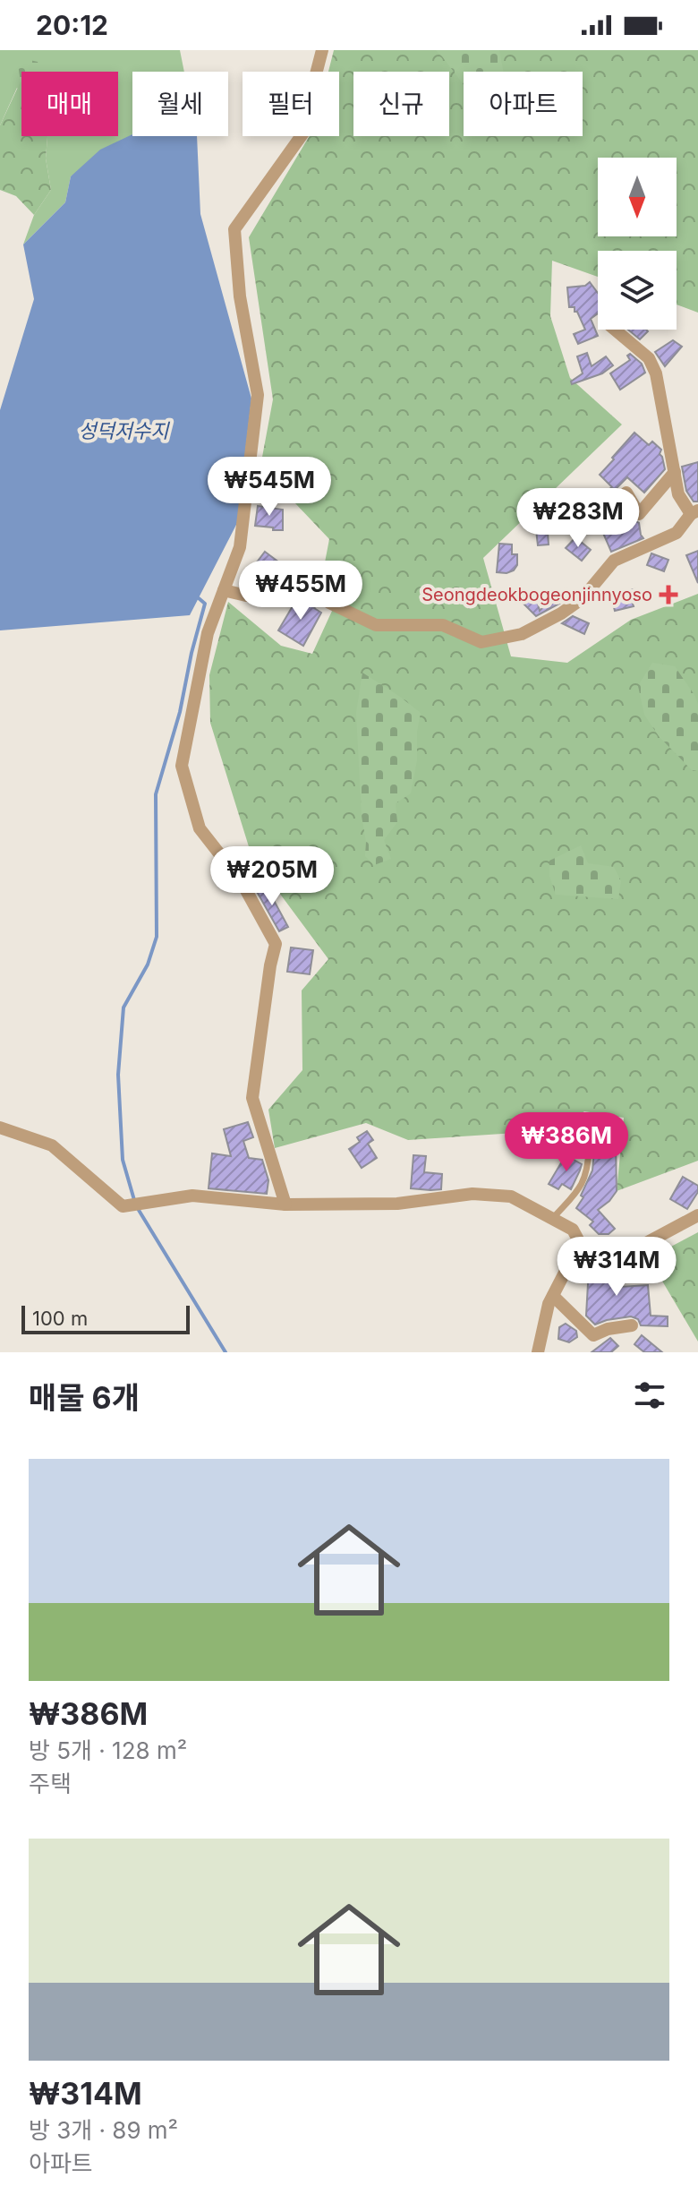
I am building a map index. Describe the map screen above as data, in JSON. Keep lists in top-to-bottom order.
{
  "water": ["성덕저수지"],
  "places": {
    "health": ["Seongdeokbogeonjinnyoso"]
  },
  "scale_bar": "100 m",
  "north": "bottom",
  "page": {
    "status": "20:12",
    "chip": [
      "매매",
      "월세",
      "필터",
      "신규",
      "아파트"
    ],
    "price": [
      "₩545M",
      "₩283M",
      "₩455M",
      "₩205M",
      "₩386M",
      "₩314M"
    ],
    "scale": "100 m",
    "heading": "매물 6개",
    "list": [
      {
        "name": "₩386M",
        "note": "방 5개 · 128 m² · 주택"
      },
      {
        "name": "₩314M",
        "note": "방 3개 · 89 m² · 아파트"
      }
    ]
  }
}
